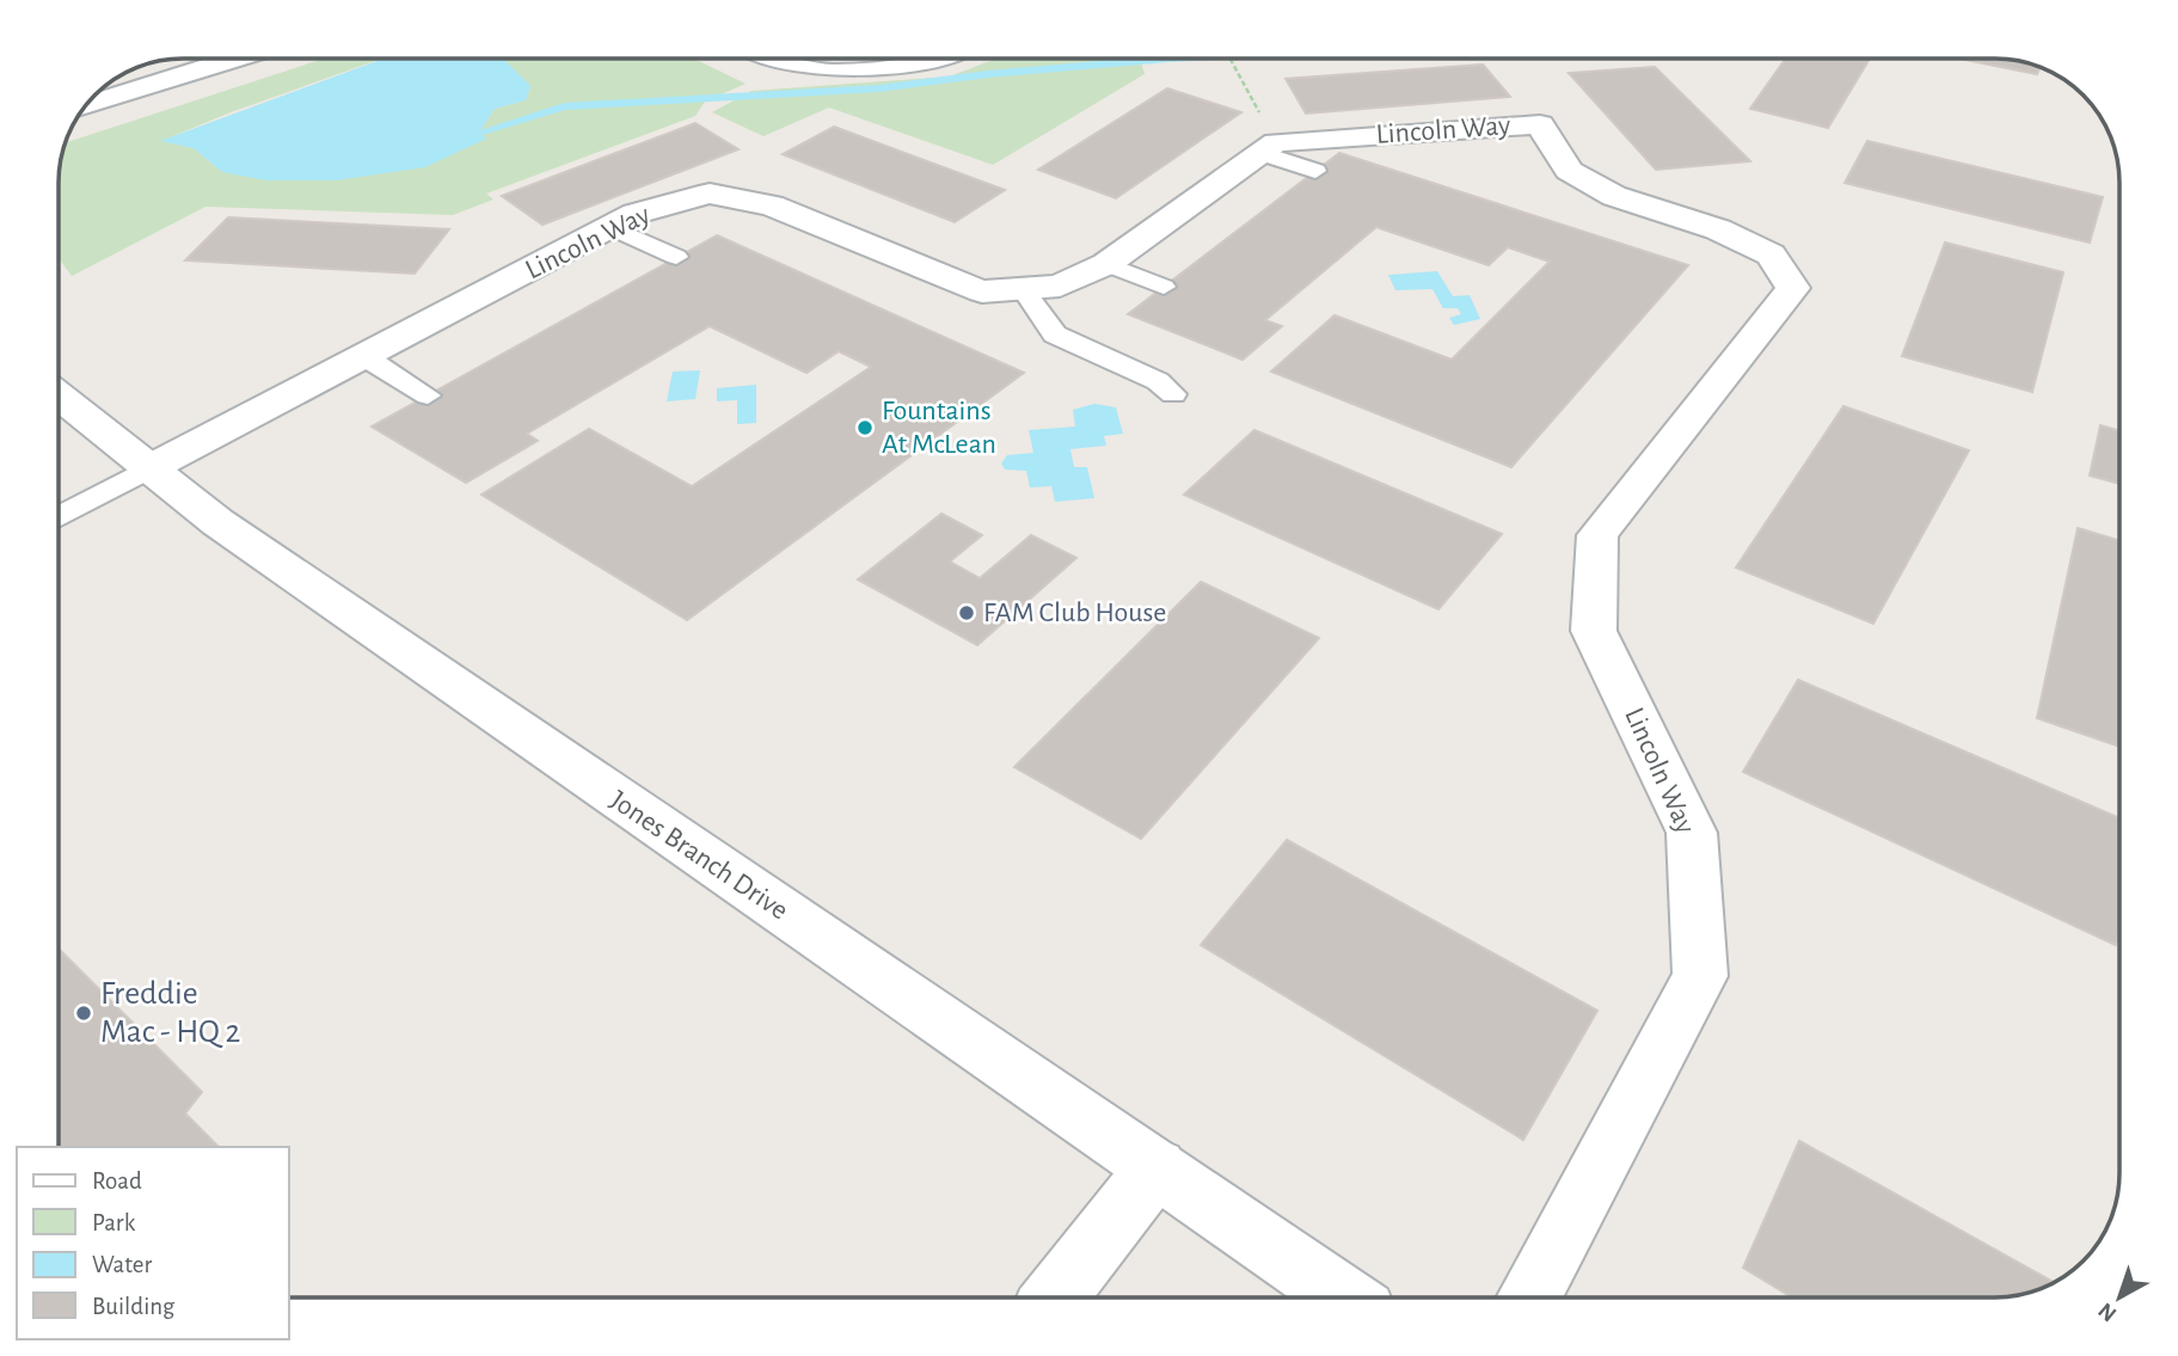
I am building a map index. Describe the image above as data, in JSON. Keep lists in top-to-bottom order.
{
  "streets": {
    "street": ["Lincoln Way", "Jones Branch Drive"]
  },
  "crossings": [
    ["Lincoln Way", "Jones Branch Drive"]
  ],
  "places": ["Fountains At McLean", "FAM Club House", "Freddie Mac - HQ 2"],
  "legend": [
    "Road",
    "Park",
    "Water",
    "Building"
  ],
  "north": "bottom left"
}
